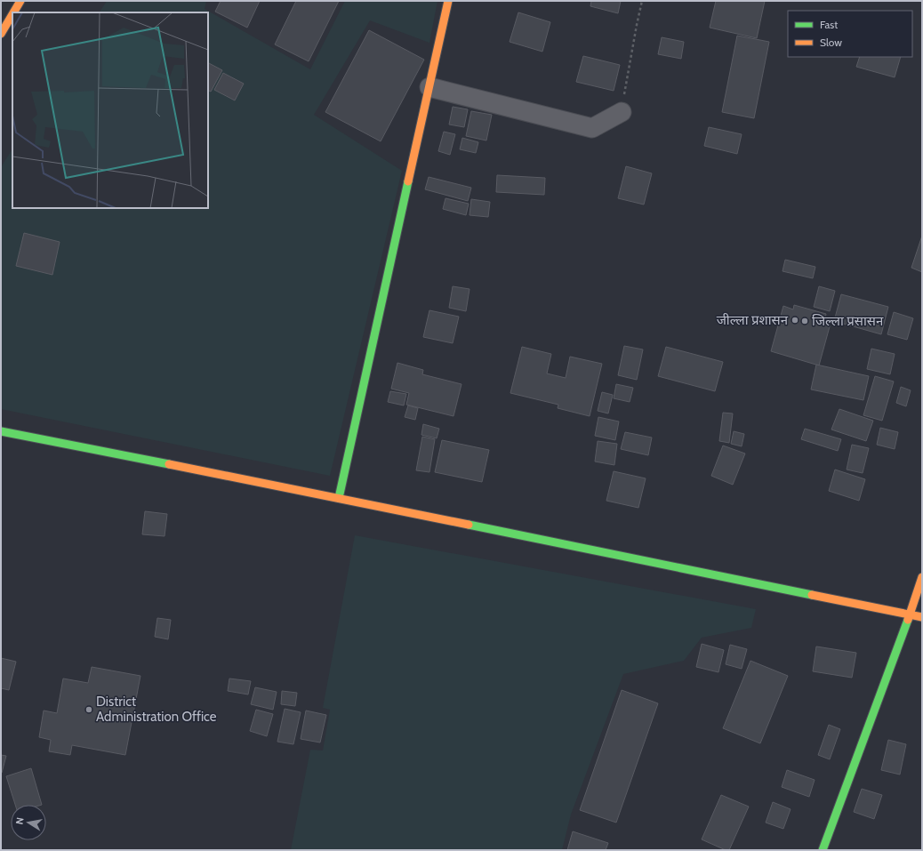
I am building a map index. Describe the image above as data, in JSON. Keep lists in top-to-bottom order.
{
  "places": ["जील्ला प्रशासन", "जिल्ला प्रसासन", "District Administration Office"],
  "legend": ["Fast", "Slow"],
  "north": "left"
}
